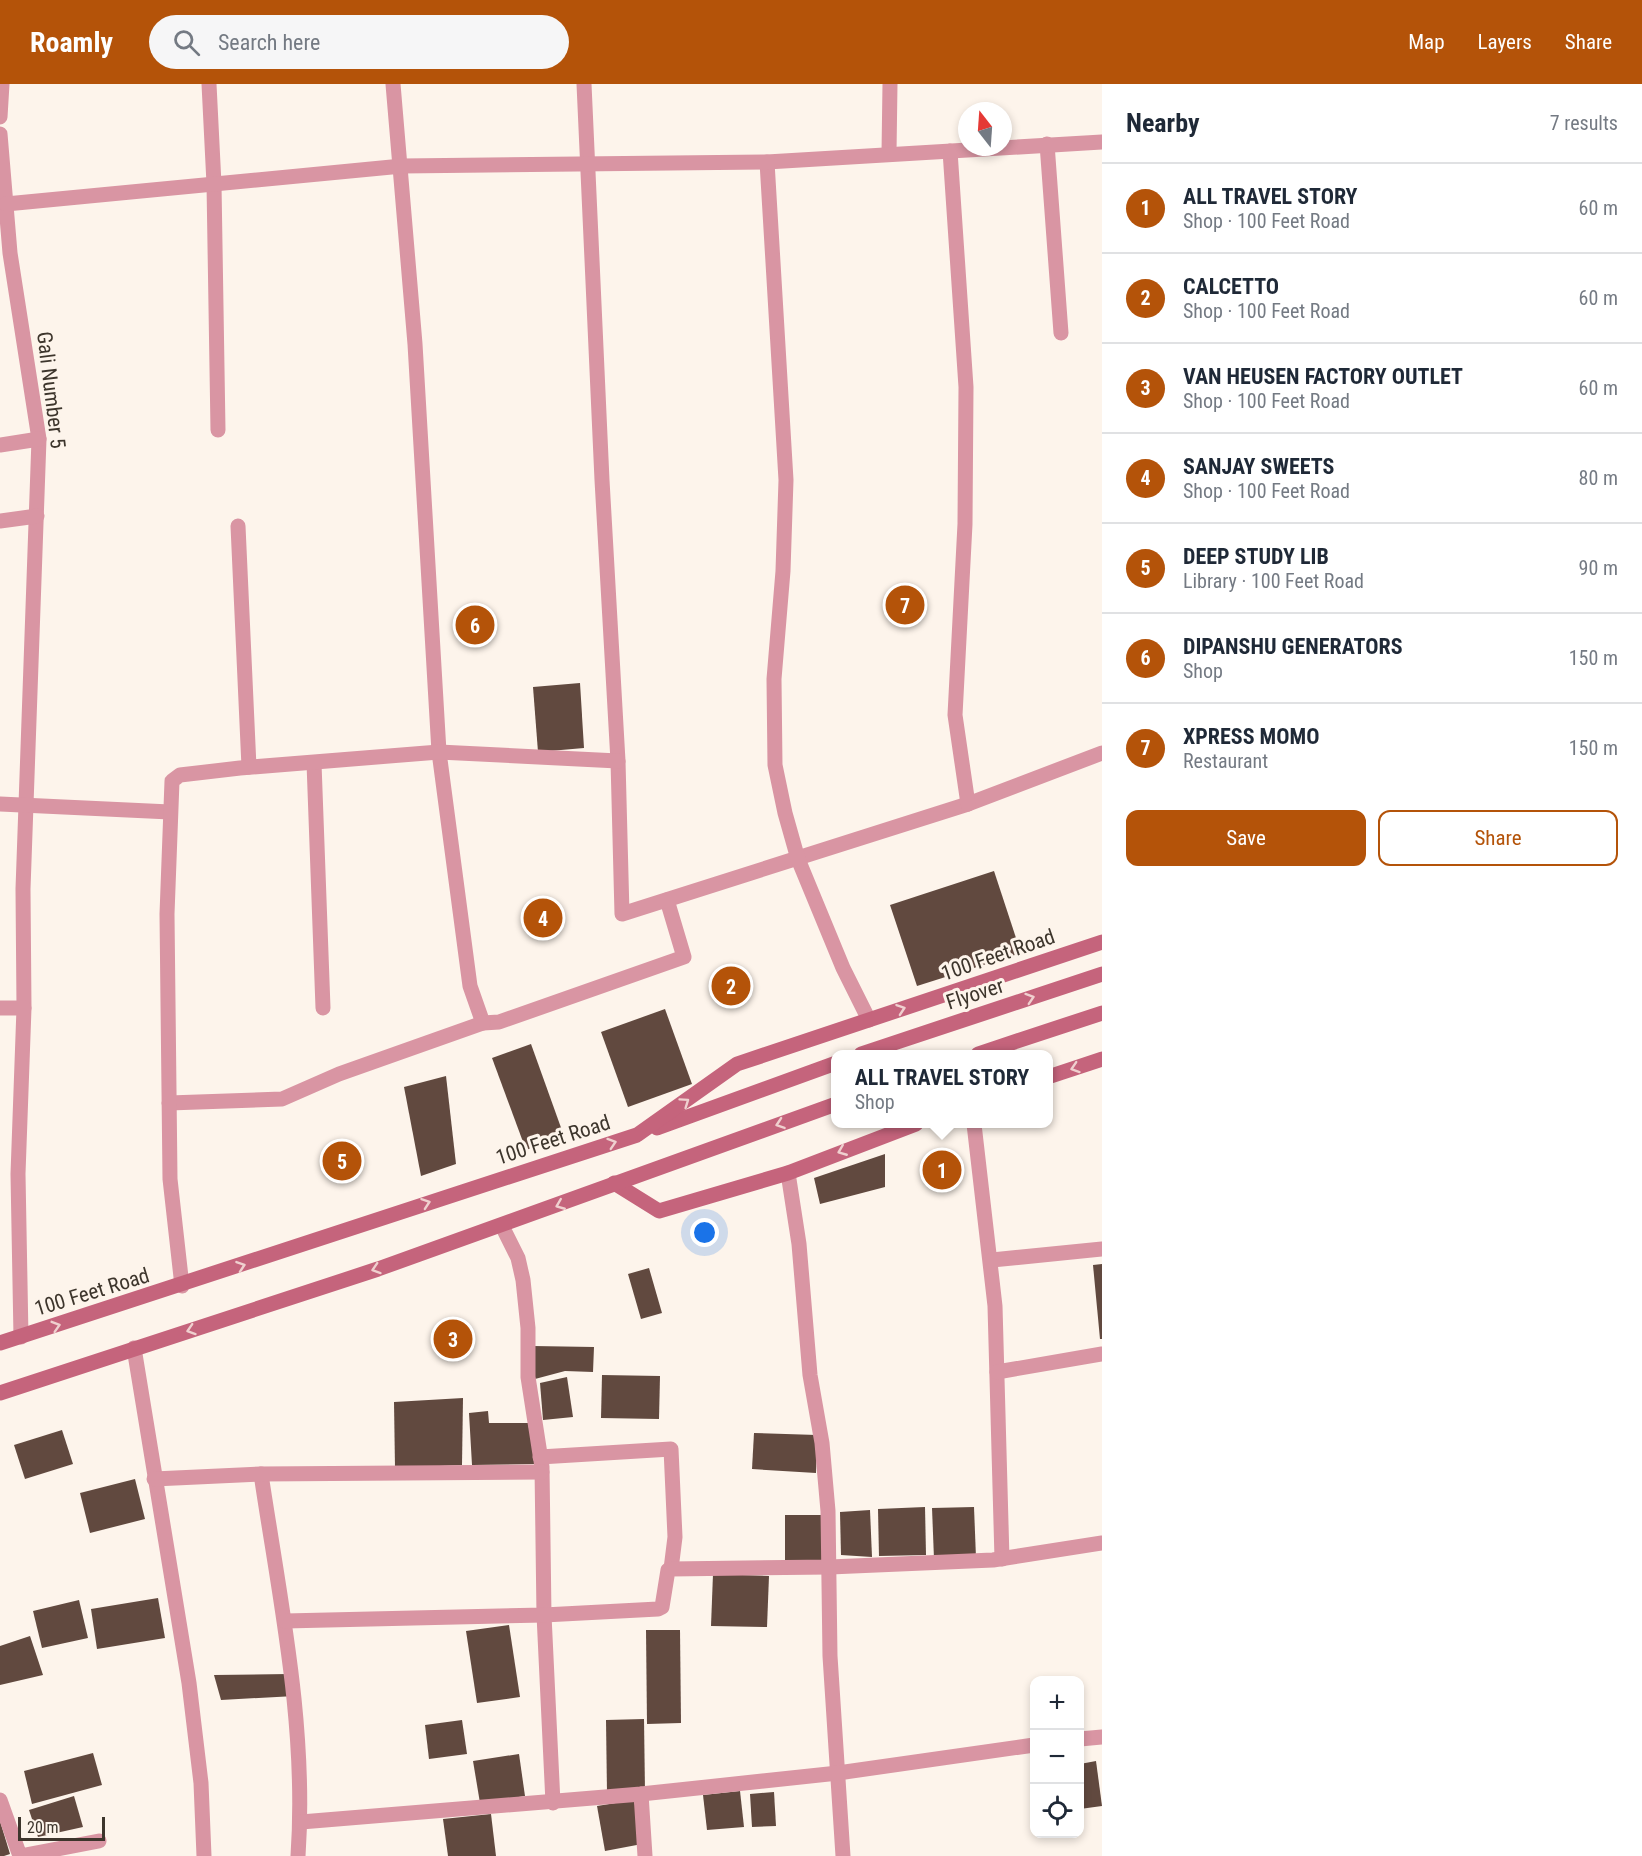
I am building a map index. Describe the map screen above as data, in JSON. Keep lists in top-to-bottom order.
{
  "streets": {
    "main road": ["100 Feet Road", "Flyover"],
    "street": ["Gali Number 5"]
  },
  "crossings": [
    ["Gali Number 5", "100 Feet Road"]
  ],
  "scale_bar": "20 m",
  "north": "top",
  "page": {
    "header": "Roamly",
    "search": "Search here",
    "nav": ["Map", "Layers", "Share"],
    "heading": ["Nearby", "7 results"],
    "list": [
      {
        "mark": "1",
        "name": "ALL TRAVEL STORY",
        "note": "Shop · 100 Feet Road",
        "value": "60 m"
      },
      {
        "mark": "2",
        "name": "CALCETTO",
        "note": "Shop · 100 Feet Road",
        "value": "60 m"
      },
      {
        "mark": "3",
        "name": "VAN HEUSEN FACTORY OUTLET",
        "note": "Shop · 100 Feet Road",
        "value": "60 m"
      },
      {
        "mark": "4",
        "name": "SANJAY SWEETS",
        "note": "Shop · 100 Feet Road",
        "value": "80 m"
      },
      {
        "mark": "5",
        "name": "DEEP STUDY LIB",
        "note": "Library · 100 Feet Road",
        "value": "90 m"
      },
      {
        "mark": "6",
        "name": "DIPANSHU GENERATORS",
        "note": "Shop",
        "value": "150 m"
      },
      {
        "mark": "7",
        "name": "XPRESS MOMO",
        "note": "Restaurant",
        "value": "150 m"
      }
    ],
    "pins": [
      "7",
      "6",
      "4",
      "2",
      "5",
      "1",
      "3"
    ],
    "buttons": ["Save", "Share"],
    "popup": ["ALL TRAVEL STORY", "Shop"],
    "map_buttons": ["+", "−"],
    "scale": "20 m"
  }
}
